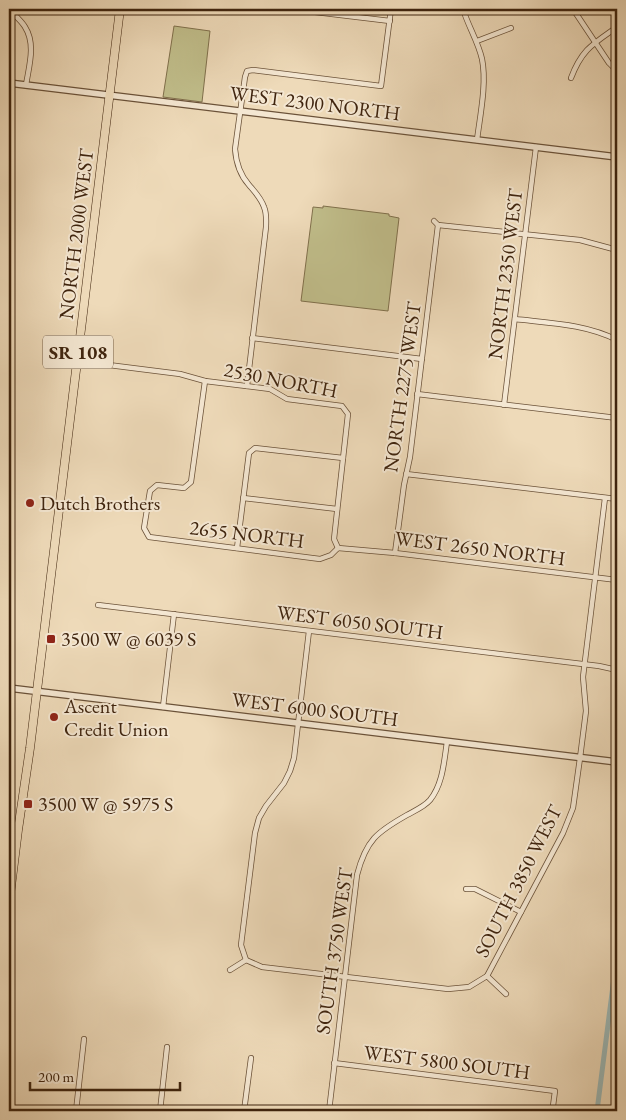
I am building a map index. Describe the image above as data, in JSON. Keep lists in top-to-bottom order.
{
  "streets": {
    "main road": ["NORTH 2000 WEST", "SR 108"],
    "street": [
      "WEST 2300 NORTH",
      "NORTH 2350 WEST",
      "2530 NORTH",
      "NORTH 2275 WEST",
      "2655 NORTH",
      "WEST 2650 NORTH",
      "WEST 6050 SOUTH",
      "WEST 6000 SOUTH",
      "SOUTH 3850 WEST",
      "SOUTH 3750 WEST",
      "WEST 5800 SOUTH"
    ]
  },
  "crossings": [
    ["WEST 2300 NORTH", "NORTH 2000 WEST"],
    ["WEST 2300 NORTH", "NORTH 2350 WEST"],
    ["NORTH 2000 WEST", "SR 108"],
    ["NORTH 2000 WEST", "2530 NORTH"],
    ["NORTH 2000 WEST", "WEST 6000 SOUTH"],
    ["NORTH 2350 WEST", "NORTH 2275 WEST"],
    ["SR 108", "WEST 6000 SOUTH"],
    ["2530 NORTH", "2655 NORTH"],
    ["NORTH 2275 WEST", "WEST 2650 NORTH"],
    ["2655 NORTH", "WEST 2650 NORTH"],
    ["WEST 2650 NORTH", "SOUTH 3850 WEST"],
    ["WEST 6050 SOUTH", "SOUTH 3850 WEST"],
    ["WEST 6000 SOUTH", "SOUTH 3850 WEST"],
    ["WEST 6000 SOUTH", "SOUTH 3750 WEST"],
    ["SOUTH 3750 WEST", "WEST 5800 SOUTH"]
  ],
  "places": {
    "other": ["Dutch Brothers", "Ascent Credit Union"],
    "transit": ["3500 W @ 6039 S", "3500 W @ 5975 S"]
  },
  "scale_bar": "200 m"
}
